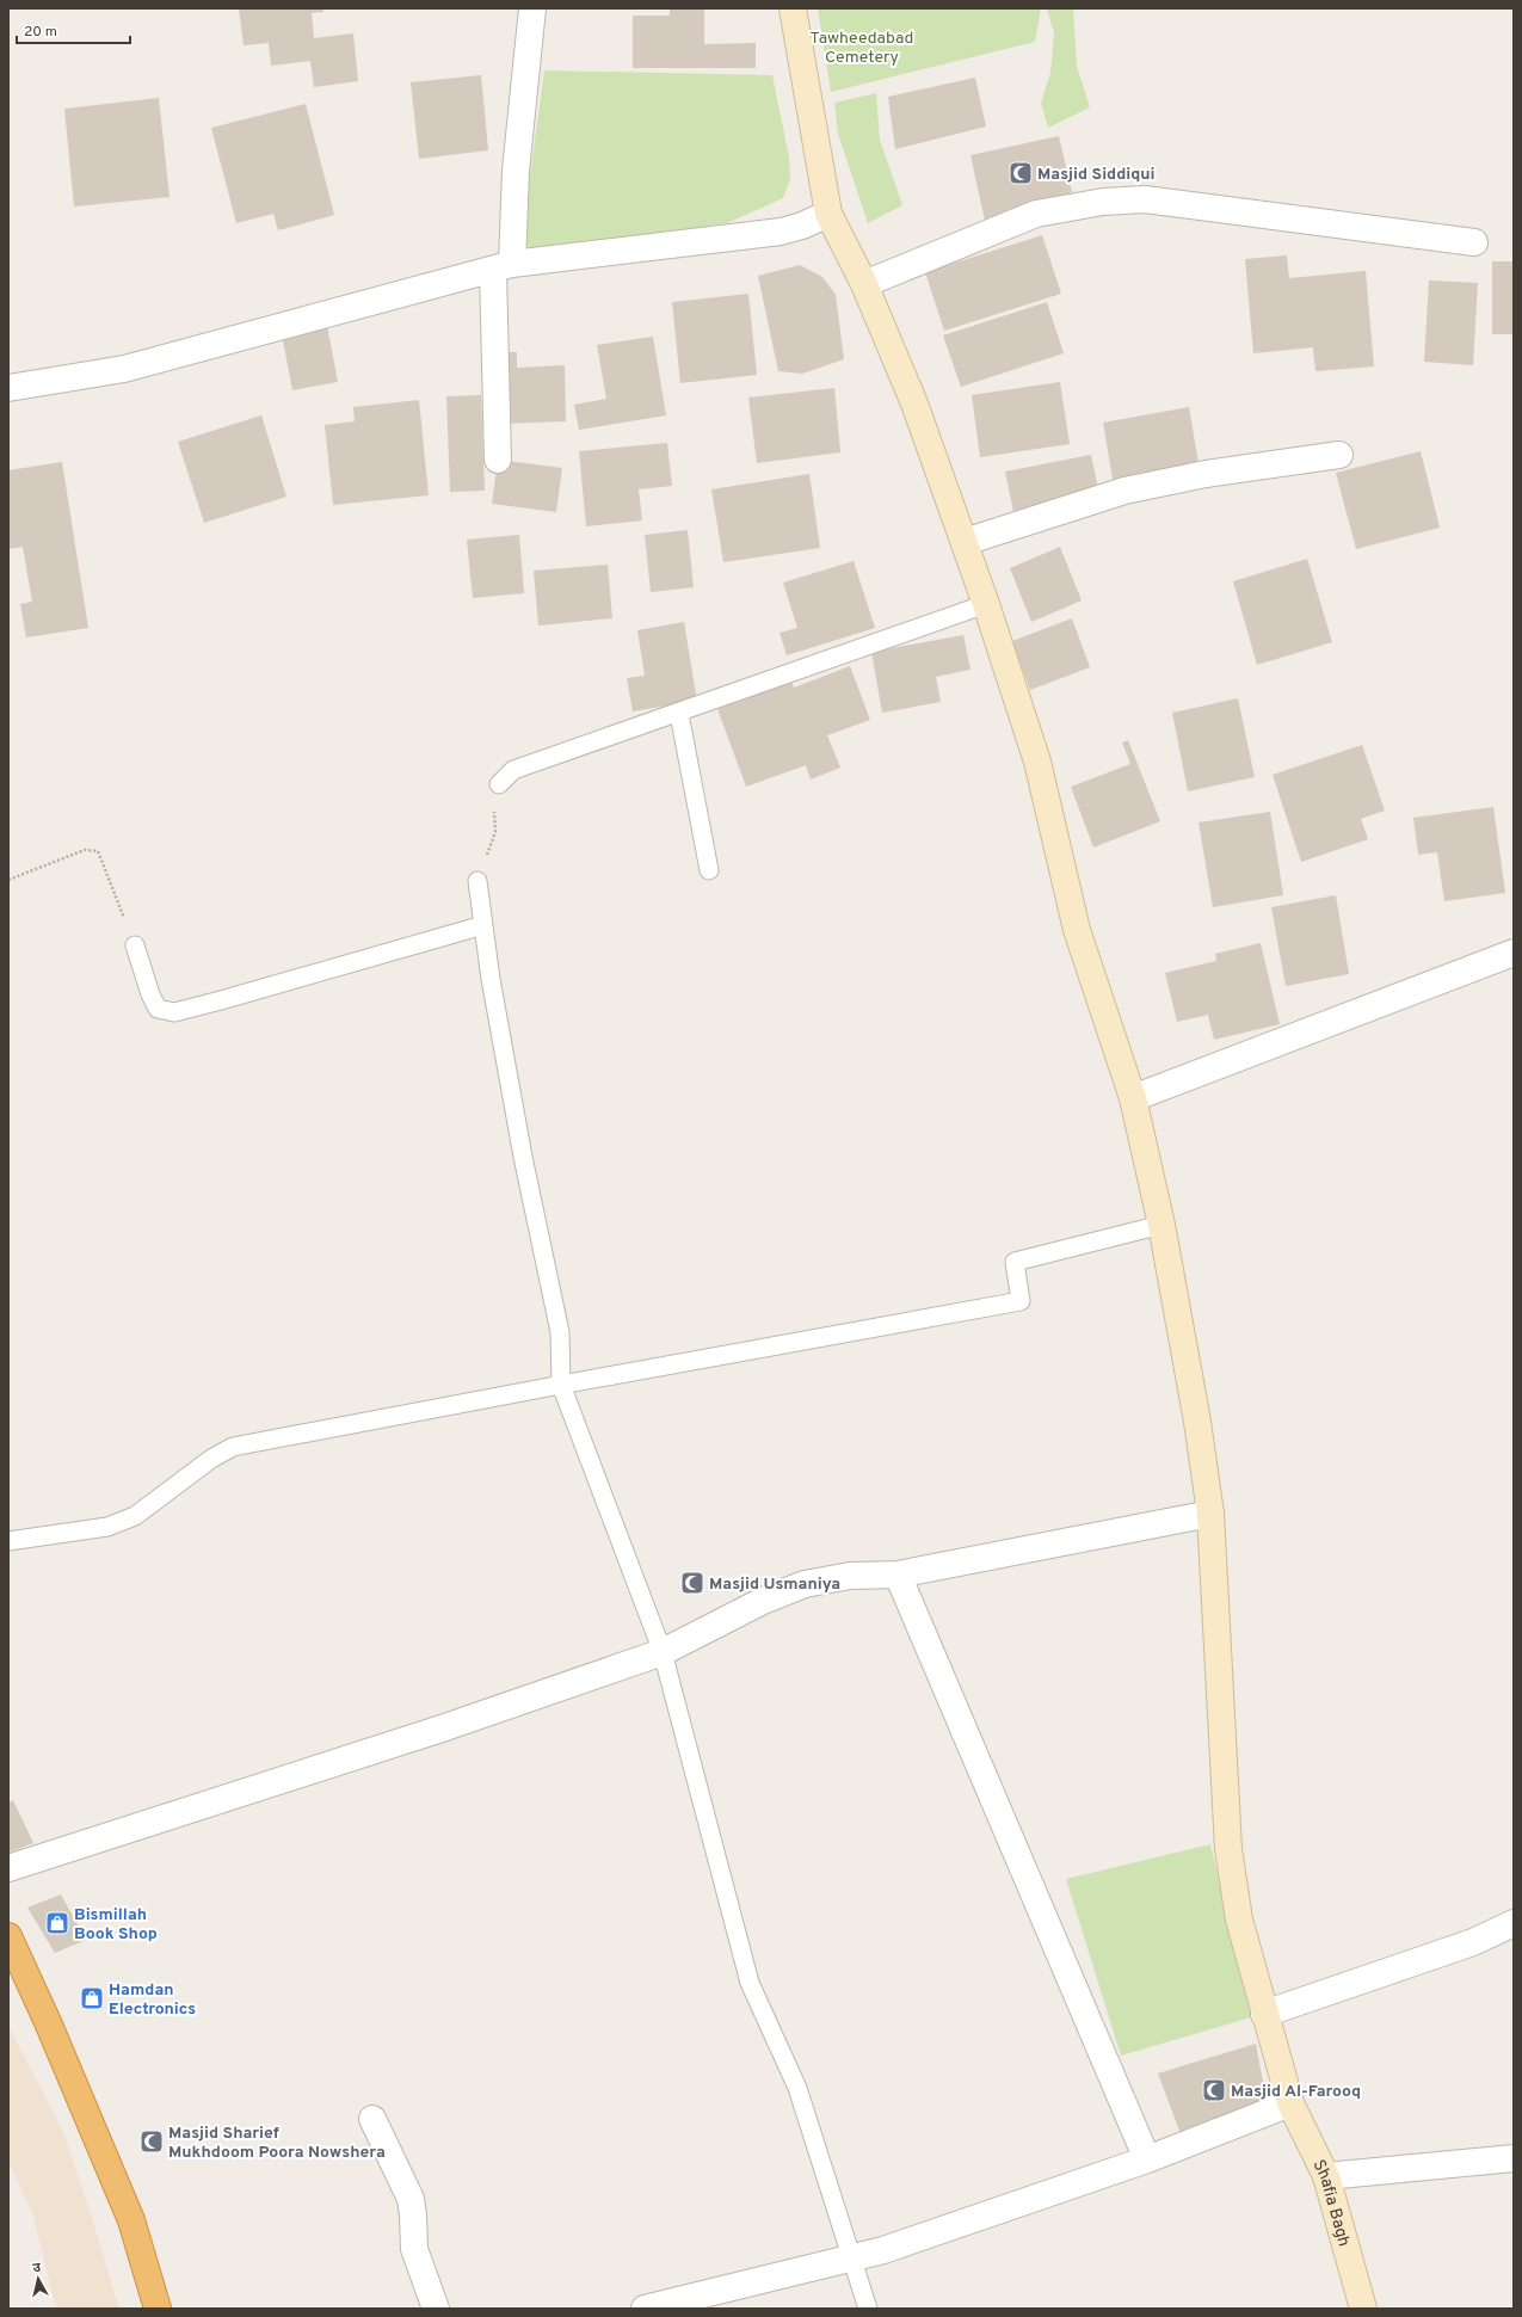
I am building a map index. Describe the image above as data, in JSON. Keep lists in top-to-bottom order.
{
  "streets": {
    "street": ["Shafia Bagh"]
  },
  "parks": ["Tawheedabad Cemetery"],
  "places": {
    "mosque": [
      "Masjid Siddiqui",
      "Masjid Usmaniya",
      "Masjid Al-Farooq",
      "Masjid Sharief Mukhdoom Poora Nowshera"
    ],
    "shop": ["Bismillah Book Shop", "Hamdan Electronics"]
  },
  "scale_bar": "20 m",
  "north": "top"
}
